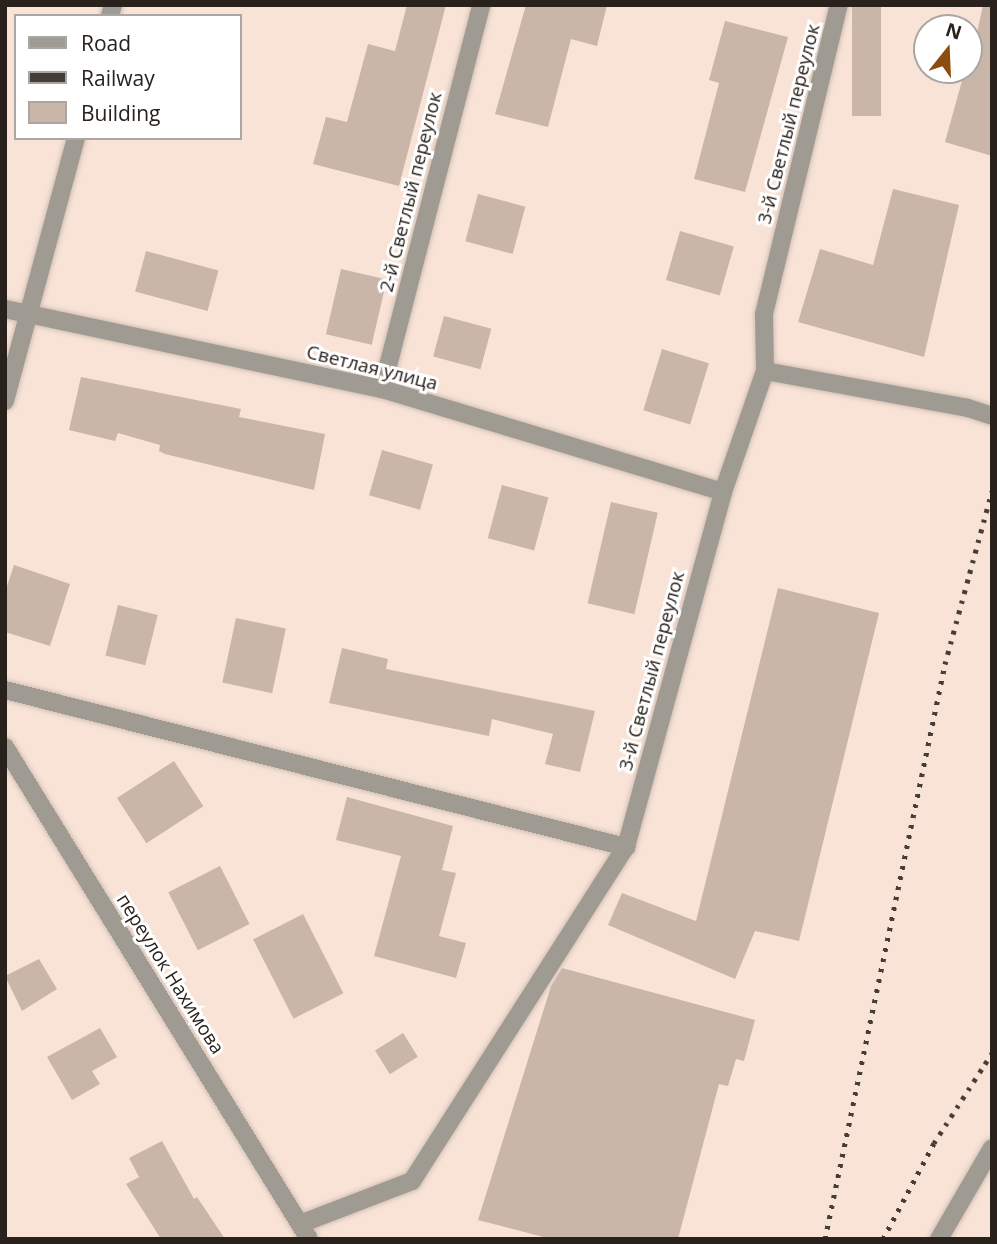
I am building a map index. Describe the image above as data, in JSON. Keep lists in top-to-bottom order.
{
  "streets": {
    "street": [
      "3-й Светлый переулок",
      "2-й Светлый переулок",
      "Светлая улица",
      "переулок Нахимова"
    ]
  },
  "crossings": [
    ["3-й Светлый переулок", "Светлая улица"],
    ["3-й Светлый переулок", "переулок Нахимова"],
    ["2-й Светлый переулок", "Светлая улица"]
  ],
  "legend": ["Road", "Railway", "Building"],
  "north": "top"
}
